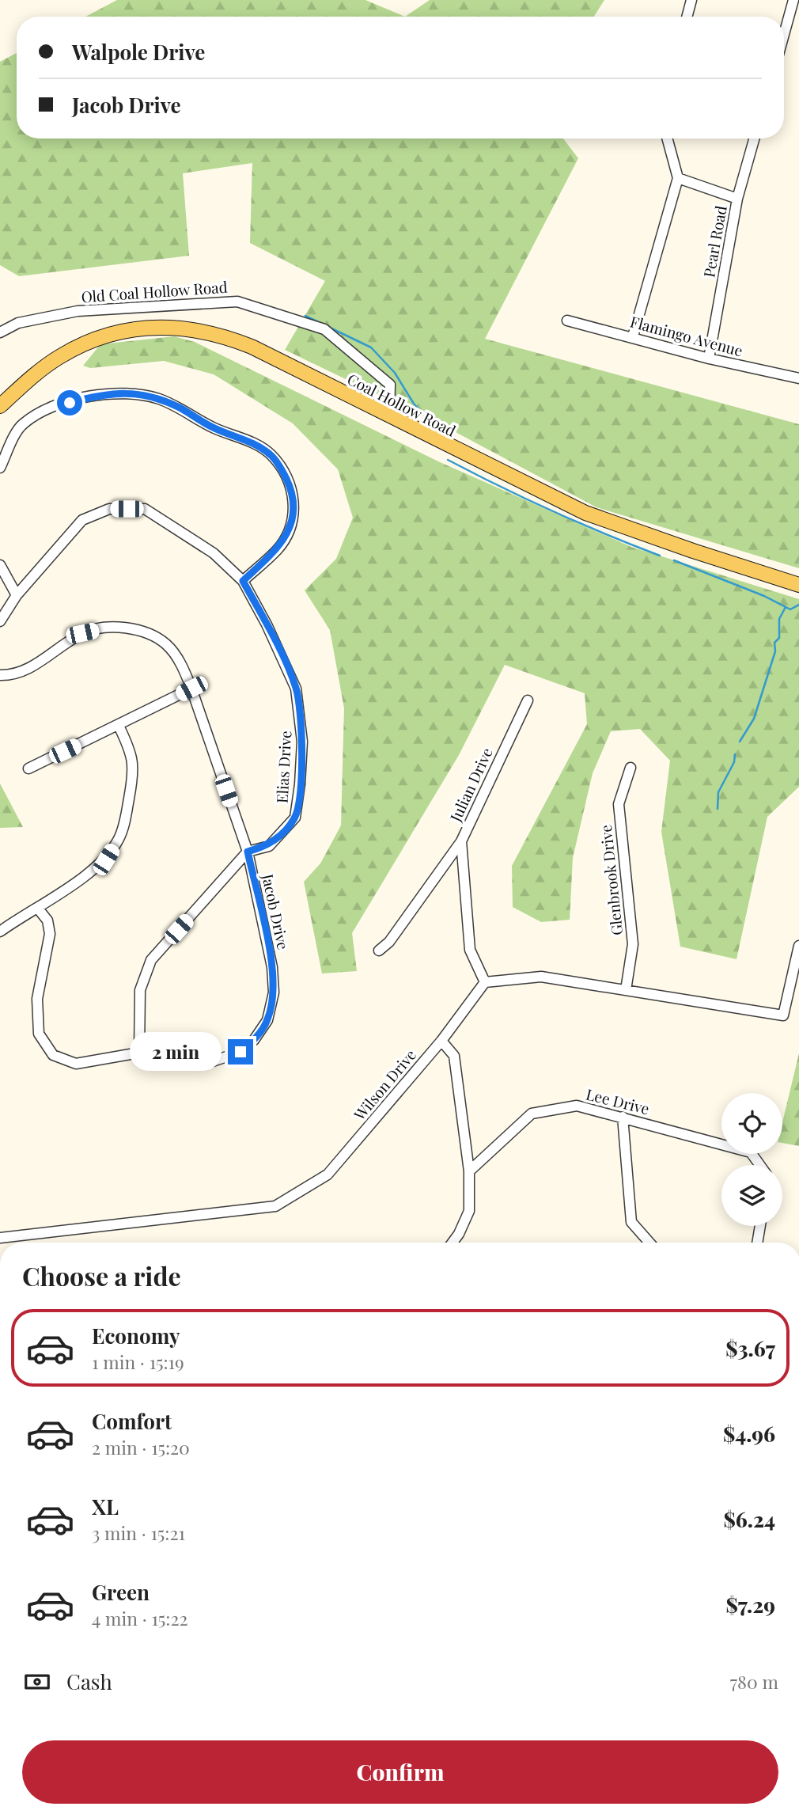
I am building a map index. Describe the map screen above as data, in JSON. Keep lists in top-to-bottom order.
{
  "streets": {
    "main road": ["Coal Hollow Road"],
    "street": [
      "Pearl Road",
      "Old Coal Hollow Road",
      "Flamingo Avenue",
      "Elias Drive",
      "Julian Drive",
      "Glenbrook Drive",
      "Jacob Drive",
      "Wilson Drive",
      "Lee Drive"
    ]
  },
  "crossings": [
    ["Pearl Road", "Flamingo Avenue"],
    ["Old Coal Hollow Road", "Coal Hollow Road"],
    ["Elias Drive", "Jacob Drive"],
    ["Julian Drive", "Wilson Drive"]
  ],
  "page": {
    "banner": ["Walpole Drive", "Jacob Drive"],
    "bubble": "2 min",
    "heading": "Choose a ride",
    "list": [
      {
        "name": "Economy",
        "note": "1 min · 15:19",
        "value": "$3.67"
      },
      {
        "name": "Comfort",
        "note": "2 min · 15:20",
        "value": "$4.96"
      },
      {
        "name": "XL",
        "note": "3 min · 15:21",
        "value": "$6.24"
      },
      {
        "name": "Green",
        "note": "4 min · 15:22",
        "value": "$7.29"
      }
    ],
    "pay": ["Cash", "780 m"],
    "buttons": "Confirm"
  }
}
